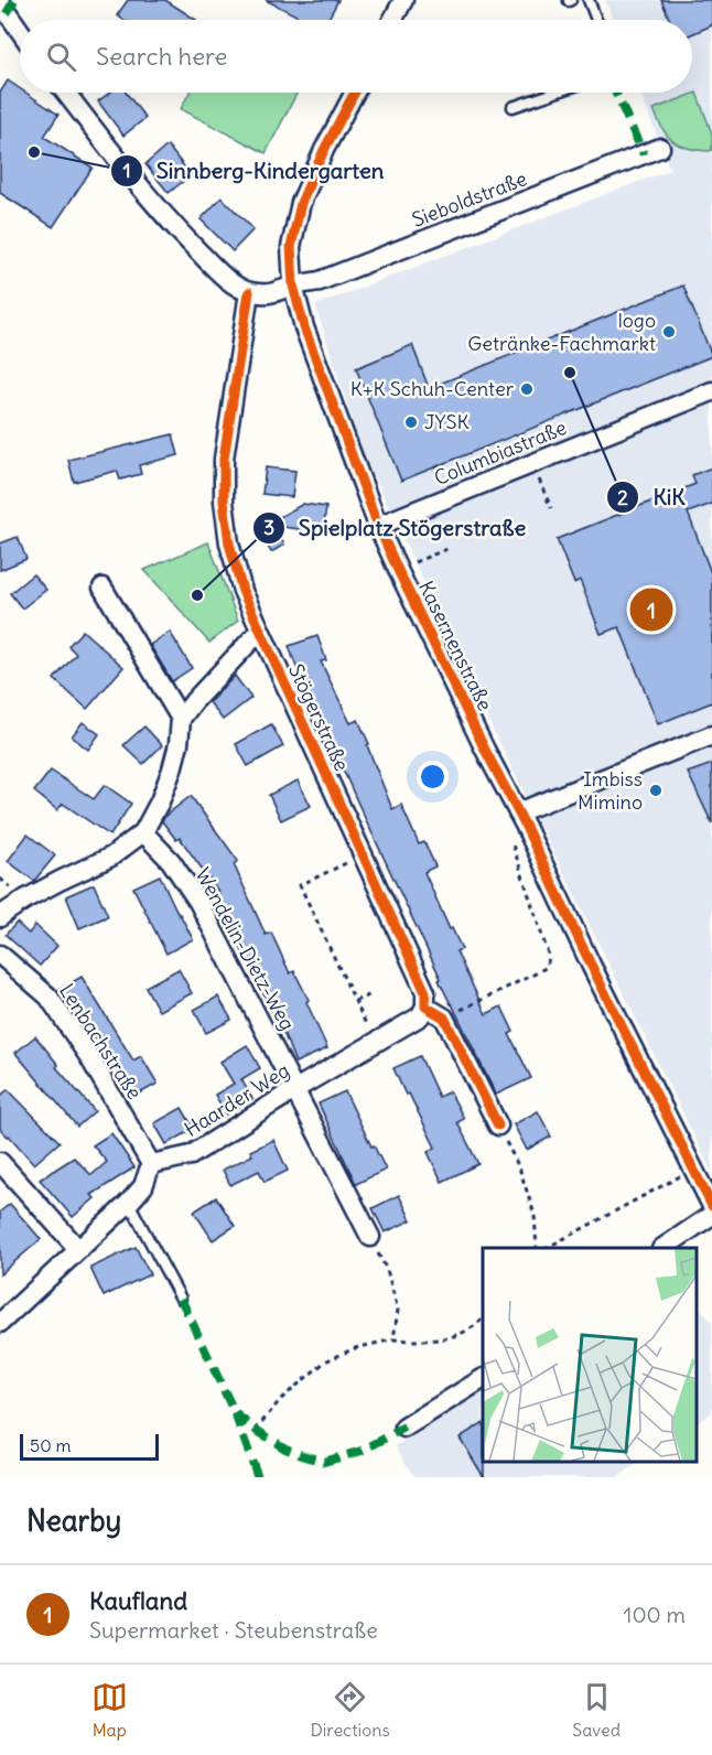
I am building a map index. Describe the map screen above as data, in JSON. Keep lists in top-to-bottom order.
{
  "streets": {
    "street": [
      "Sieboldstraße",
      "Columbiastraße",
      "Kasernenstraße",
      "Stögerstraße",
      "Wendelin-Dietz-Weg",
      "Lenbachstraße",
      "Haarder Weg"
    ]
  },
  "crossings": [
    ["Sieboldstraße", "Kasernenstraße"],
    ["Columbiastraße", "Kasernenstraße"],
    ["Stögerstraße", "Haarder Weg"],
    ["Wendelin-Dietz-Weg", "Haarder Weg"],
    ["Lenbachstraße", "Haarder Weg"]
  ],
  "places": [
    "Sinnberg-Kindergarten",
    "logo Getränke-Fachmarkt",
    "KiK",
    "K+K Schuh-Center",
    "JYSK",
    "Spielplatz Stögerstraße",
    "Imbiss Mimino"
  ],
  "scale_bar": "50 m",
  "page": {
    "search": "Search here",
    "pins": "1",
    "scale": "50 m",
    "heading": "Nearby",
    "list": [
      {
        "mark": "1",
        "name": "Kaufland",
        "note": "Supermarket · Steubenstraße",
        "value": "100 m"
      }
    ],
    "nav": ["Map", "Directions", "Saved"]
  }
}
